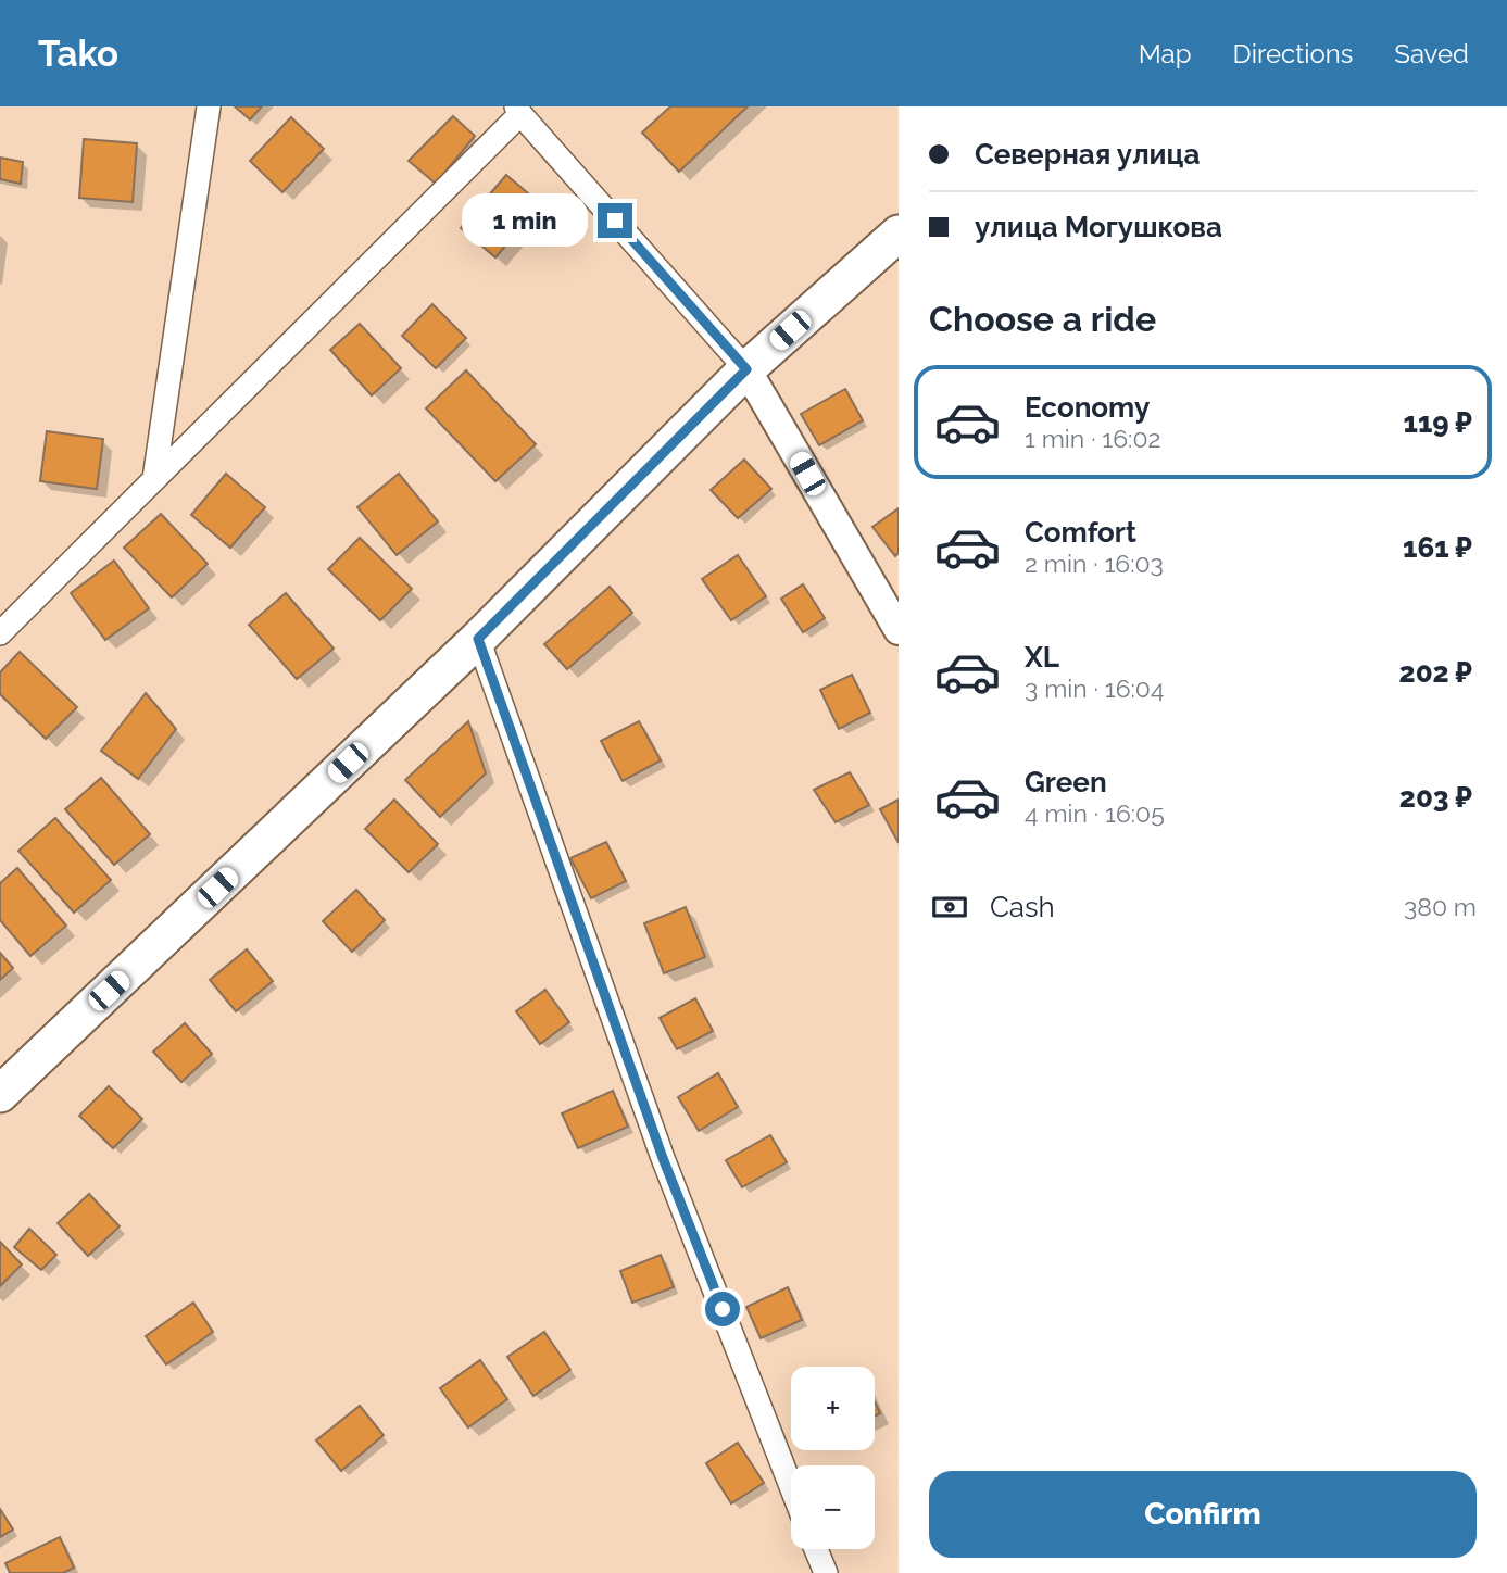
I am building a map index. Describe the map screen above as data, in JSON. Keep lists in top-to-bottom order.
{
  "page": {
    "header": "Tako",
    "nav": ["Map", "Directions", "Saved"],
    "banner": ["Северная улица", "улица Могушкова"],
    "bubble": "1 min",
    "heading": "Choose a ride",
    "list": [
      {
        "name": "Economy",
        "note": "1 min · 16:02",
        "value": "119 ₽"
      },
      {
        "name": "Comfort",
        "note": "2 min · 16:03",
        "value": "161 ₽"
      },
      {
        "name": "XL",
        "note": "3 min · 16:04",
        "value": "202 ₽"
      },
      {
        "name": "Green",
        "note": "4 min · 16:05",
        "value": "203 ₽"
      }
    ],
    "pay": ["Cash", "380 m"],
    "map_buttons": ["+", "−"],
    "buttons": "Confirm"
  }
}
